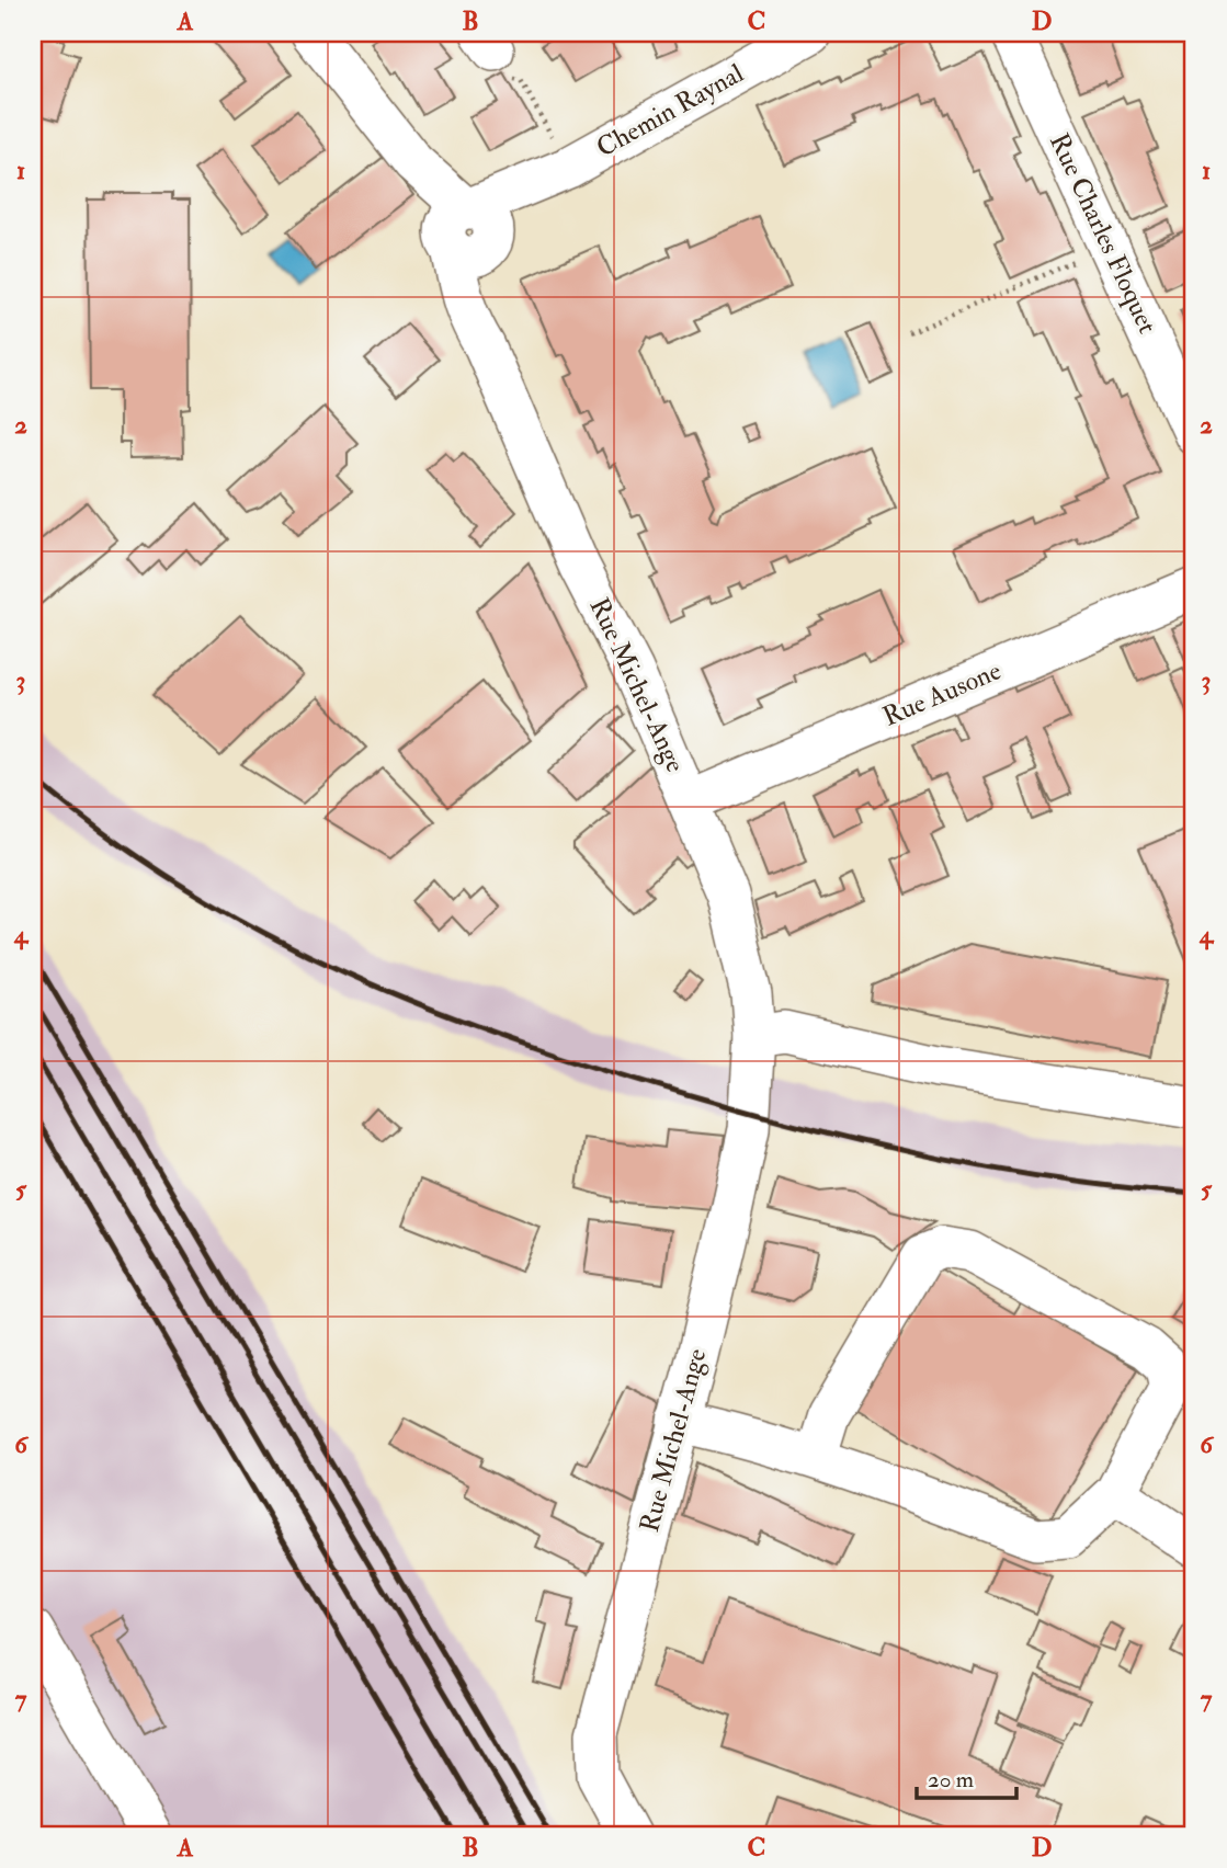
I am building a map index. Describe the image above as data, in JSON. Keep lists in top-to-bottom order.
{
  "streets": {
    "street": [
      "Chemin Raynal",
      "Rue Charles Floquet",
      "Rue Michel-Ange",
      "Rue Ausone"
    ]
  },
  "crossings": [
    ["Chemin Raynal", "Rue Michel-Ange"],
    ["Rue Michel-Ange", "Rue Ausone"]
  ],
  "scale_bar": "20 m",
  "grid": {
    "columns": [
      "A",
      "B",
      "C",
      "D"
    ],
    "rows": [
      "1",
      "2",
      "3",
      "4",
      "5",
      "6",
      "7"
    ]
  }
}
